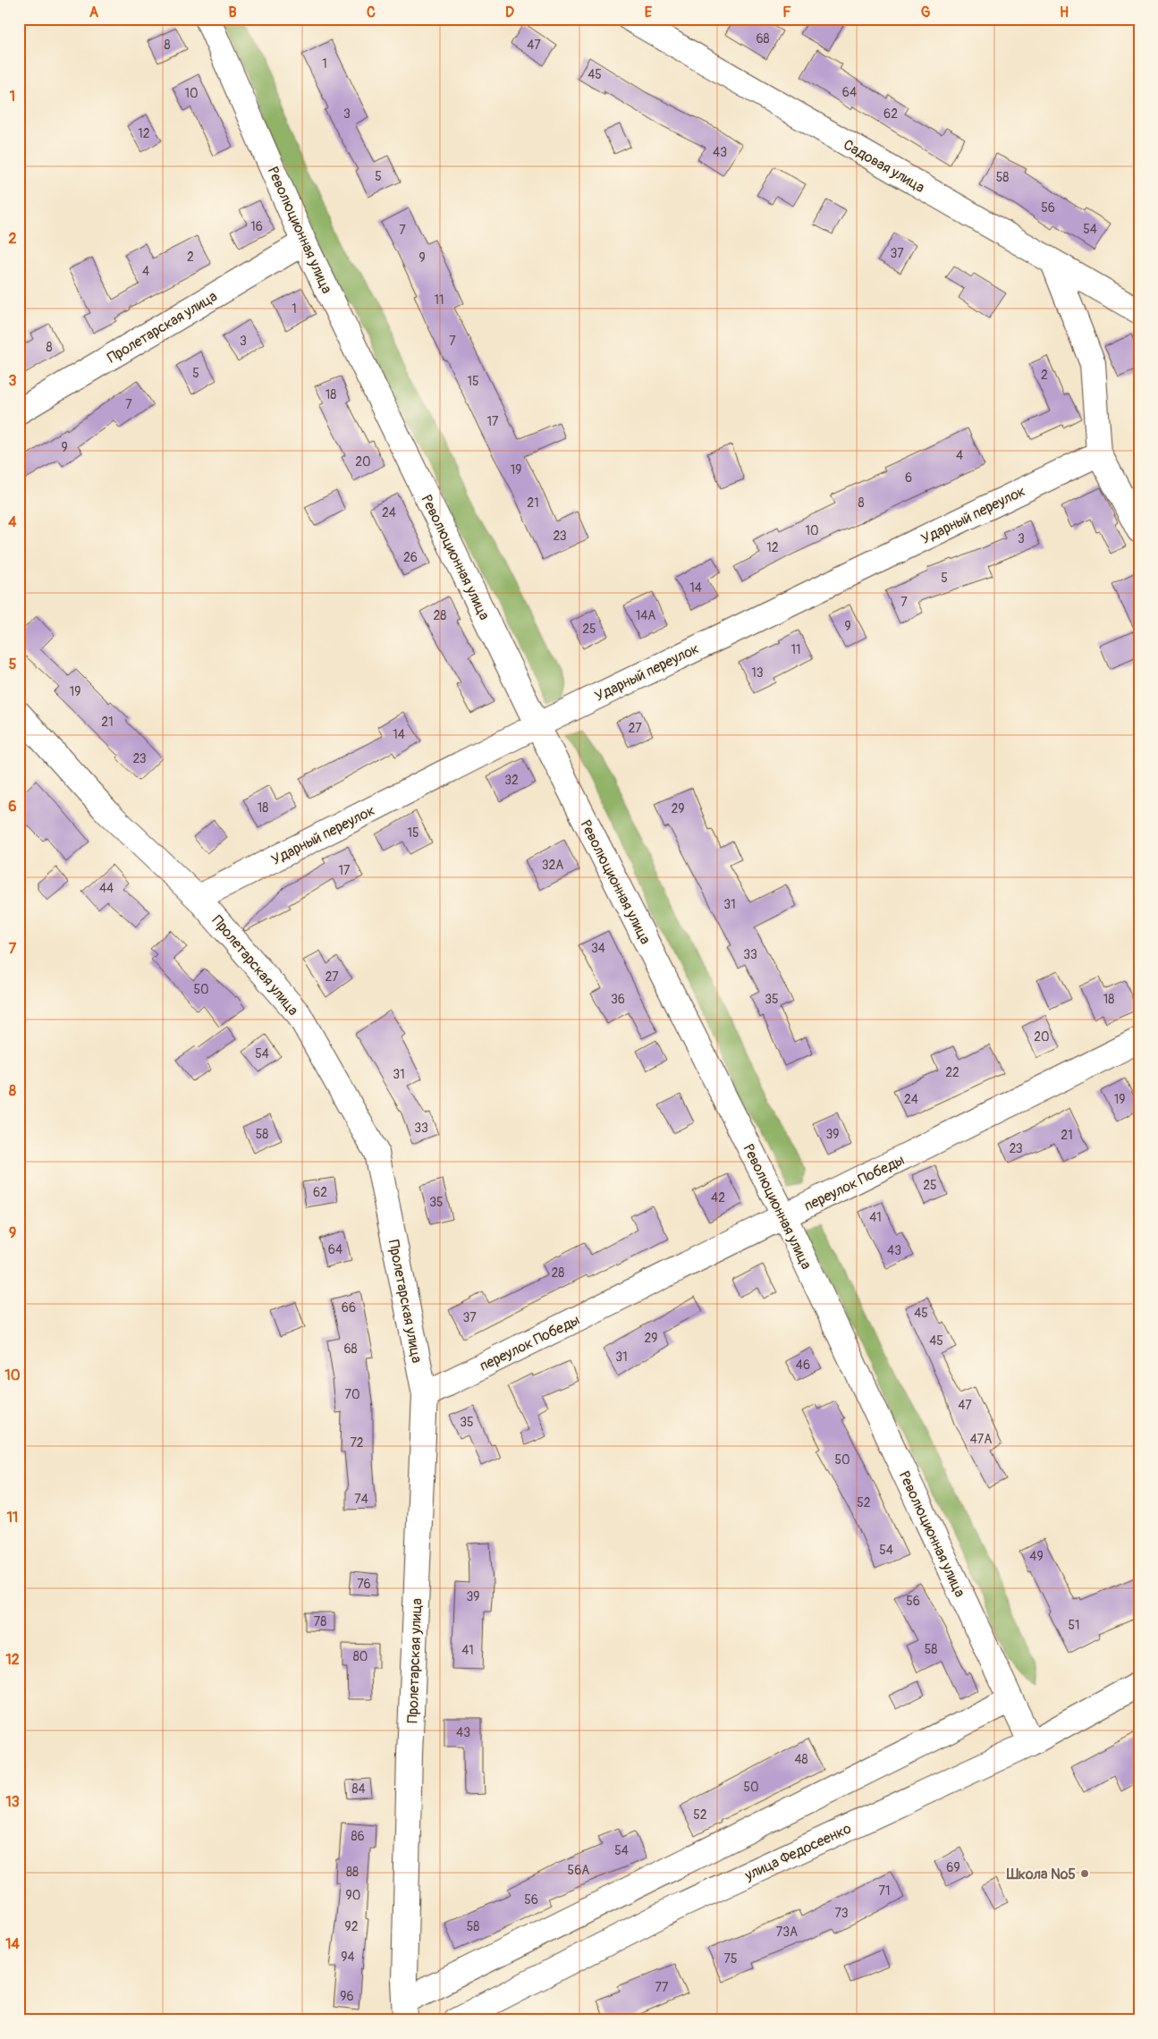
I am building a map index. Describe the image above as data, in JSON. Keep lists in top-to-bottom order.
{
  "streets": {
    "street": [
      "Садовая улица",
      "Революционная улица",
      "Пролетарская улица",
      "Ударный переулок",
      "переулок Победы",
      "улица Федосеенко"
    ]
  },
  "crossings": [
    ["Революционная улица", "Пролетарская улица"],
    ["Революционная улица", "Ударный переулок"],
    ["Революционная улица", "переулок Победы"],
    ["Революционная улица", "улица Федосеенко"],
    ["Пролетарская улица", "Ударный переулок"],
    ["Пролетарская улица", "переулок Победы"]
  ],
  "places": ["Школа №5"],
  "house_numbers": [
    "68",
    "8",
    "47",
    "1",
    "45",
    "64",
    "10",
    "3",
    "62",
    "12",
    "43",
    "5",
    "58",
    "56",
    "16",
    "54",
    "7",
    "37",
    "2",
    "9",
    "4",
    "11",
    "1",
    "3",
    "7",
    "8",
    "5",
    "2",
    "15",
    "18",
    "7",
    "17",
    "9",
    "4",
    "20",
    "19",
    "6",
    "21",
    "8",
    "24",
    "10",
    "23",
    "3",
    "12",
    "26",
    "5",
    "14",
    "7",
    "28",
    "14А",
    "9",
    "25",
    "11",
    "13",
    "19",
    "21",
    "27",
    "14",
    "23",
    "32",
    "18",
    "29",
    "15",
    "32А",
    "17",
    "44",
    "31",
    "34",
    "33",
    "27",
    "50",
    "36",
    "35",
    "18",
    "20",
    "54",
    "22",
    "31",
    "24",
    "19",
    "33",
    "58",
    "39",
    "21",
    "23",
    "25",
    "62",
    "42",
    "35",
    "41",
    "64",
    "43",
    "28",
    "66",
    "45",
    "37",
    "29",
    "45",
    "68",
    "31",
    "46",
    "70",
    "47",
    "35",
    "47А",
    "72",
    "50",
    "74",
    "52",
    "54",
    "49",
    "76",
    "39",
    "56",
    "78",
    "51",
    "58",
    "41",
    "80",
    "43",
    "48",
    "50",
    "84",
    "52",
    "86",
    "54",
    "69",
    "56А",
    "88",
    "71",
    "90",
    "56",
    "73",
    "92",
    "58",
    "73А",
    "94",
    "75",
    "77",
    "96"
  ],
  "grid": {
    "columns": [
      "A",
      "B",
      "C",
      "D",
      "E",
      "F",
      "G",
      "H"
    ],
    "rows": [
      "1",
      "2",
      "3",
      "4",
      "5",
      "6",
      "7",
      "8",
      "9",
      "10",
      "11",
      "12",
      "13",
      "14"
    ]
  }
}
